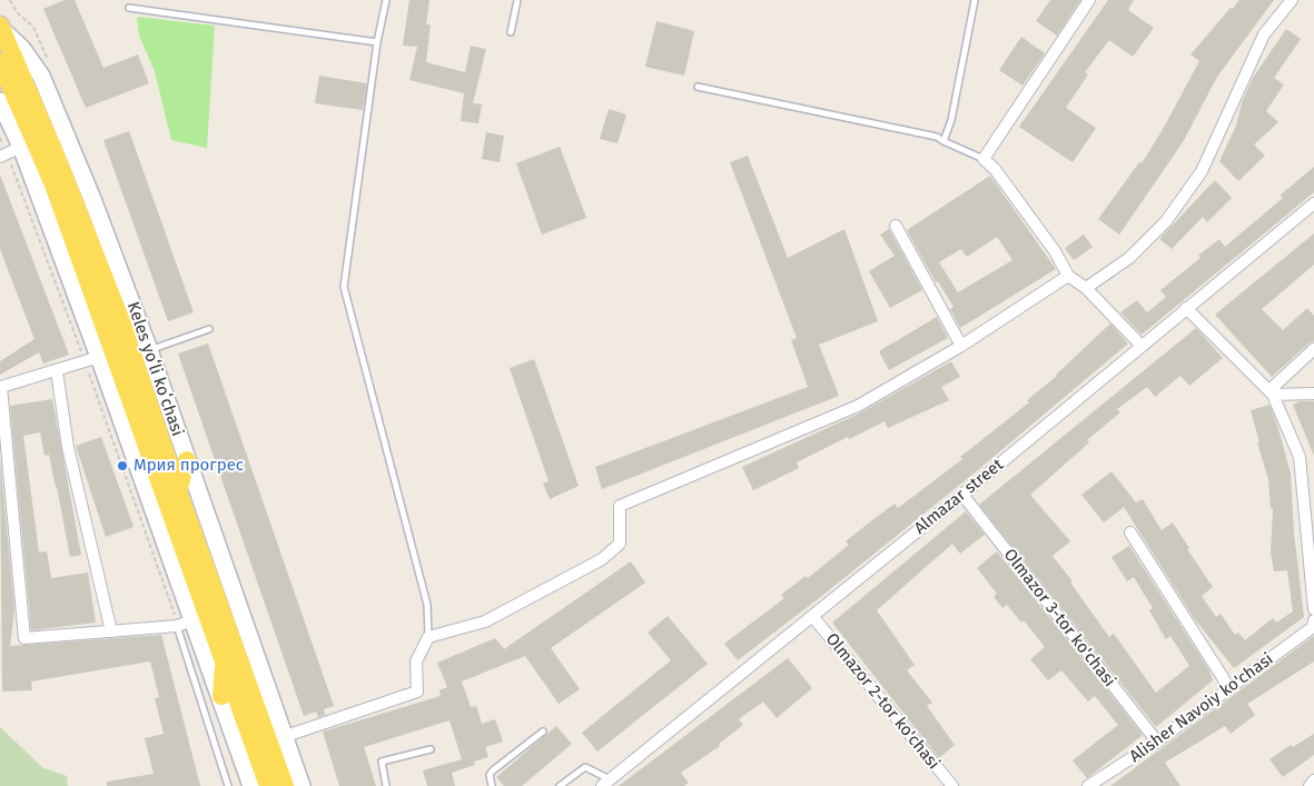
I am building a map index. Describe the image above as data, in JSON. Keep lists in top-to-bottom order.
{
  "streets": {
    "main road": ["Keles yoʻli koʻchasi"],
    "street": [
      "Almazar street",
      "Olmazor 3-tor ko'chasi",
      "Olmazor 2-tor ko'chasi",
      "Alisher Navoiy ko'chasi"
    ]
  },
  "crossings": [
    ["Almazar street", "Olmazor 3-tor ko'chasi"],
    ["Almazar street", "Olmazor 2-tor ko'chasi"],
    ["Olmazor 3-tor ko'chasi", "Alisher Navoiy ko'chasi"]
  ],
  "places": ["Мрия прогрес"]
}
